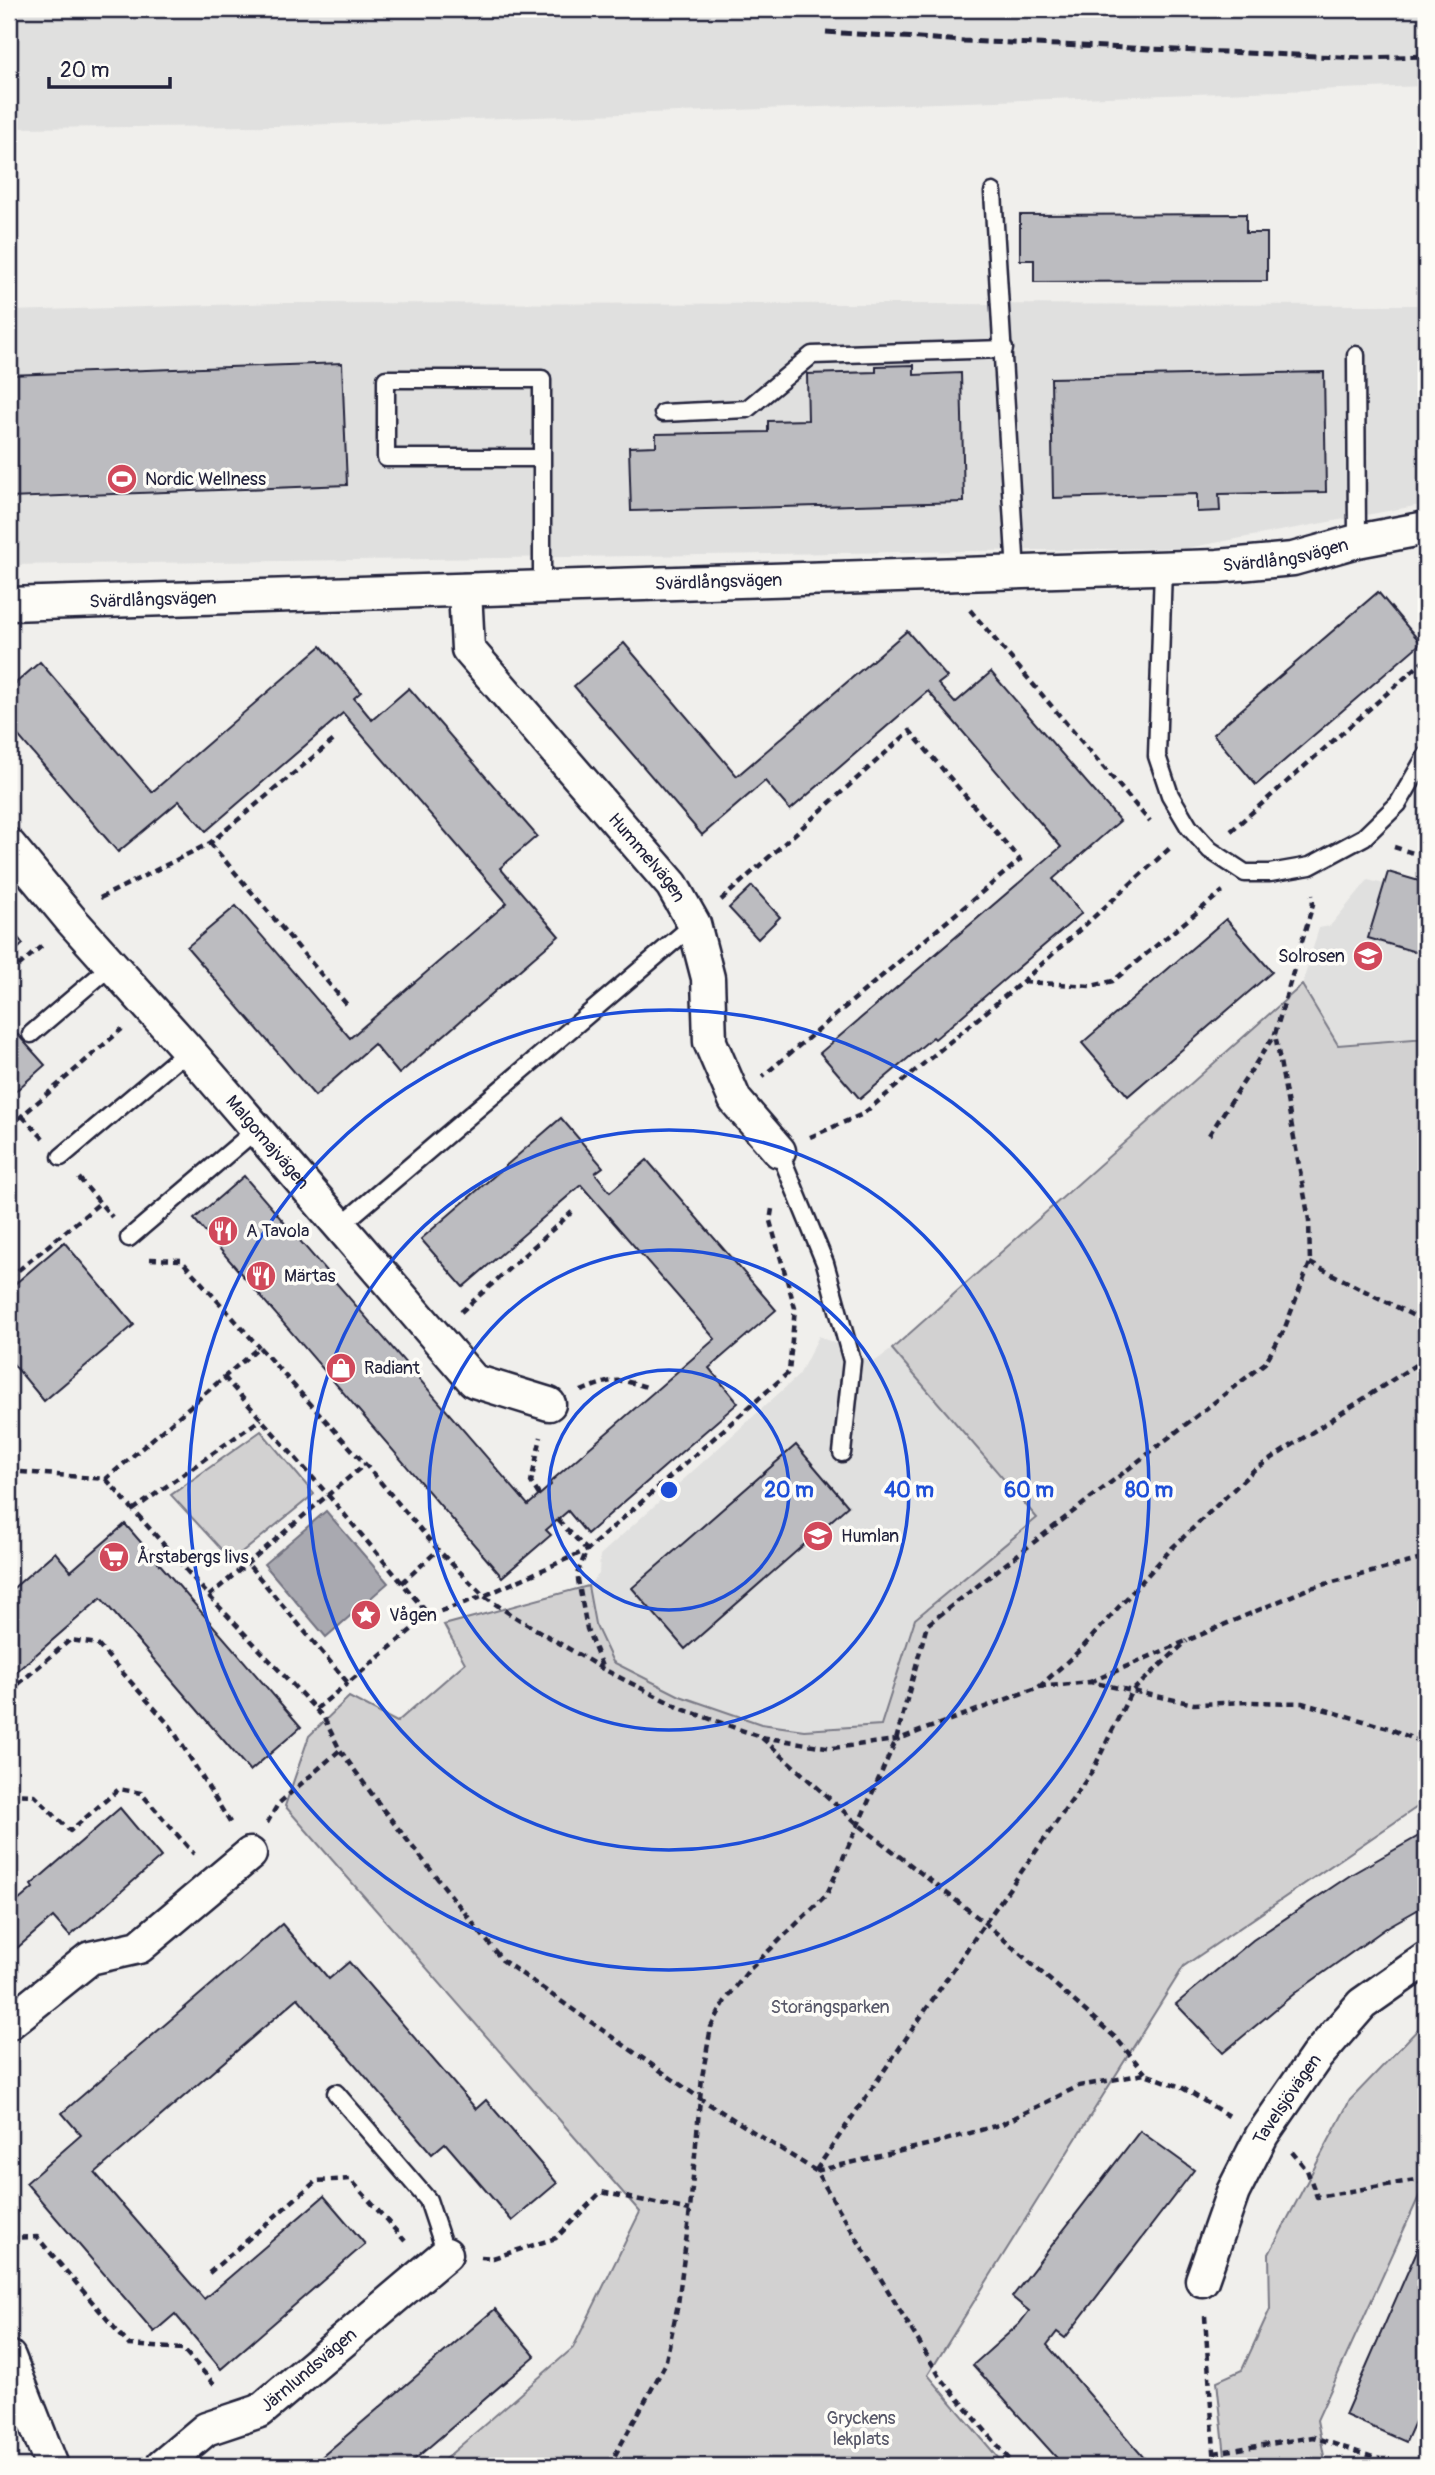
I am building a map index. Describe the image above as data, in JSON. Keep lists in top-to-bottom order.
{
  "streets": {
    "street": [
      "Svärdlångsvägen",
      "Hummelvägen",
      "Malgomajvägen",
      "Tavelsjövägen",
      "Järnlundsvägen"
    ]
  },
  "crossings": [
    ["Svärdlångsvägen", "Hummelvägen"]
  ],
  "parks": ["Storängsparken", "Gryckens lekplats"],
  "places": {
    "sports": ["Nordic Wellness"],
    "school or university": ["Solrosen", "Humlan"],
    "restaurant": ["A Tavola", "Märtas"],
    "shop": ["Radiant"],
    "supermarket": ["Årstabergs livs"],
    "place": ["Vågen"]
  },
  "scale_bar": "20 m",
  "rings": [
    "20 m",
    "40 m",
    "60 m",
    "80 m"
  ]
}
